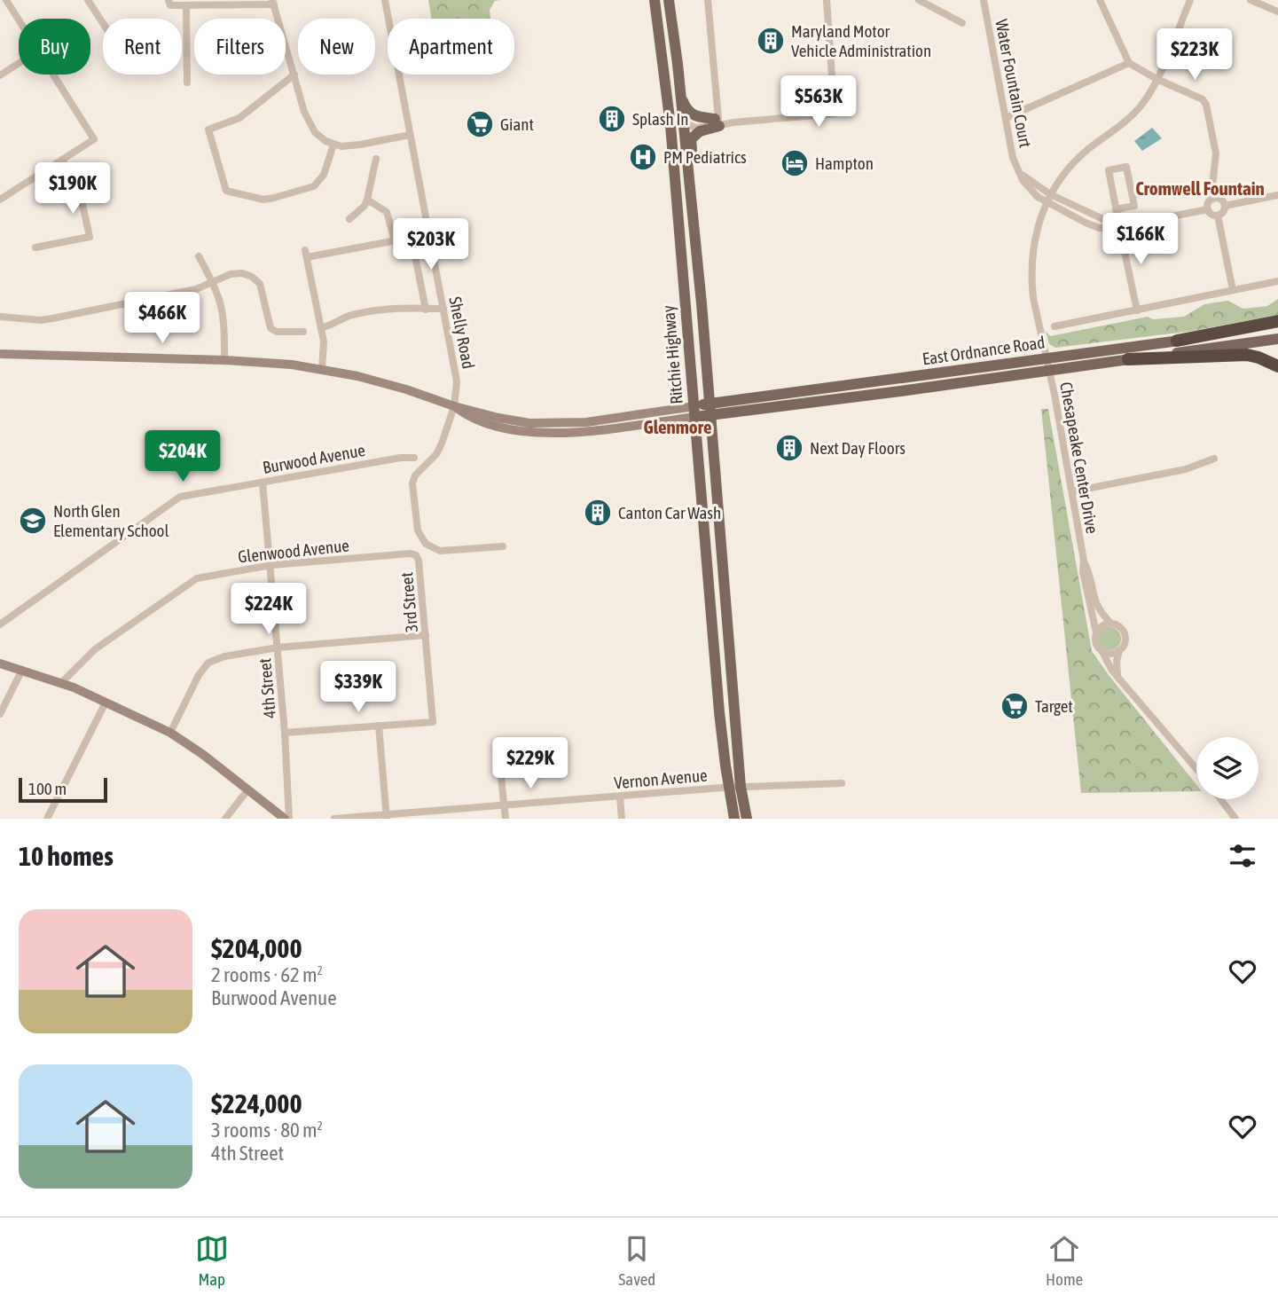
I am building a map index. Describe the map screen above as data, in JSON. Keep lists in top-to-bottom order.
{
  "streets": {
    "main road": ["East Ordnance Road", "Ritchie Highway"],
    "street": [
      "Water Fountain Court",
      "Shelly Road",
      "Chesapeake Center Drive",
      "Burwood Avenue",
      "Glenwood Avenue",
      "3rd Street",
      "4th Street",
      "Vernon Avenue"
    ]
  },
  "crossings": [
    ["Water Fountain Court", "Chesapeake Center Drive"],
    ["East Ordnance Road", "Ritchie Highway"],
    ["East Ordnance Road", "Chesapeake Center Drive"],
    ["Ritchie Highway", "Vernon Avenue"],
    ["Burwood Avenue", "4th Street"],
    ["Glenwood Avenue", "3rd Street"],
    ["Glenwood Avenue", "4th Street"]
  ],
  "districts": ["Cromwell Fountain", "Glenmore"],
  "places": {
    "building": [
      "Maryland Motor Vehicle Administration",
      "Splash In",
      "Next Day Floors",
      "Canton Car Wash"
    ],
    "supermarket": ["Giant", "Target"],
    "hospital": ["PM Pediatrics"],
    "hotel": ["Hampton"],
    "school or university": ["North Glen Elementary School"]
  },
  "scale_bar": "100 m",
  "page": {
    "chip": [
      "Buy",
      "Rent",
      "Filters",
      "New",
      "Apartment"
    ],
    "price": [
      "$223K",
      "$563K",
      "$190K",
      "$166K",
      "$203K",
      "$466K",
      "$204K",
      "$224K",
      "$339K",
      "$229K"
    ],
    "scale": "100 m",
    "heading": "10 homes",
    "list": [
      {
        "name": "$204,000",
        "note": "2 rooms · 62 m² · Burwood Avenue"
      },
      {
        "name": "$224,000",
        "note": "3 rooms · 80 m² · 4th Street"
      }
    ],
    "tabs": ["Map", "Saved", "Home"]
  }
}
